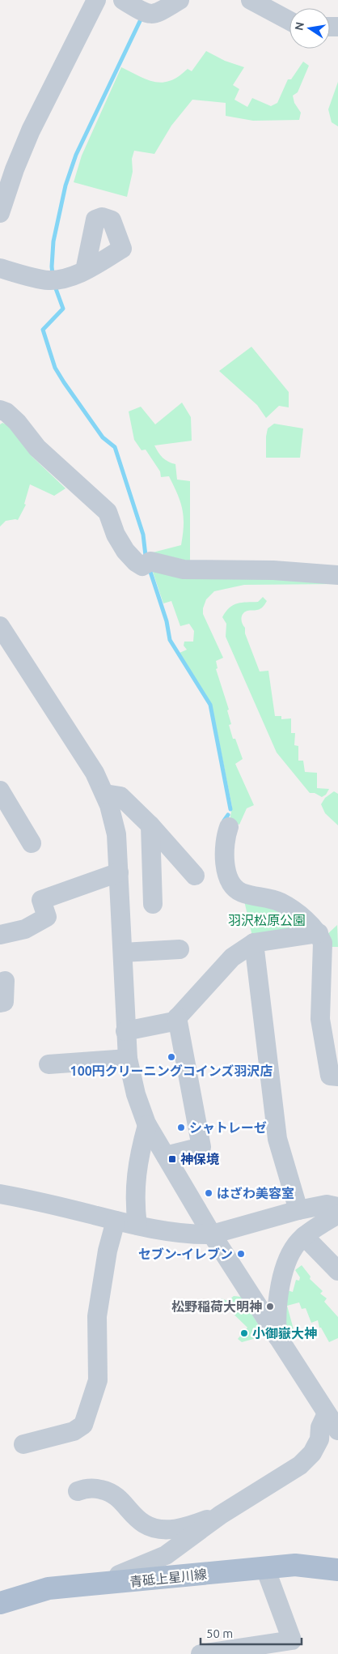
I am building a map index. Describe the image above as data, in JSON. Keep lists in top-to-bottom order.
{
  "streets": {
    "main road": ["青砥上星川線"]
  },
  "parks": ["羽沢松原公園"],
  "places": {
    "other": [
      "100円クリーニングコインズ羽沢店",
      "シャトレーゼ",
      "はざわ美容室",
      "セブン-イレブン",
      "松野稲荷大明神",
      "小御嶽大神"
    ],
    "transit": ["神保境"]
  },
  "scale_bar": "50 m",
  "north": "left"
}
